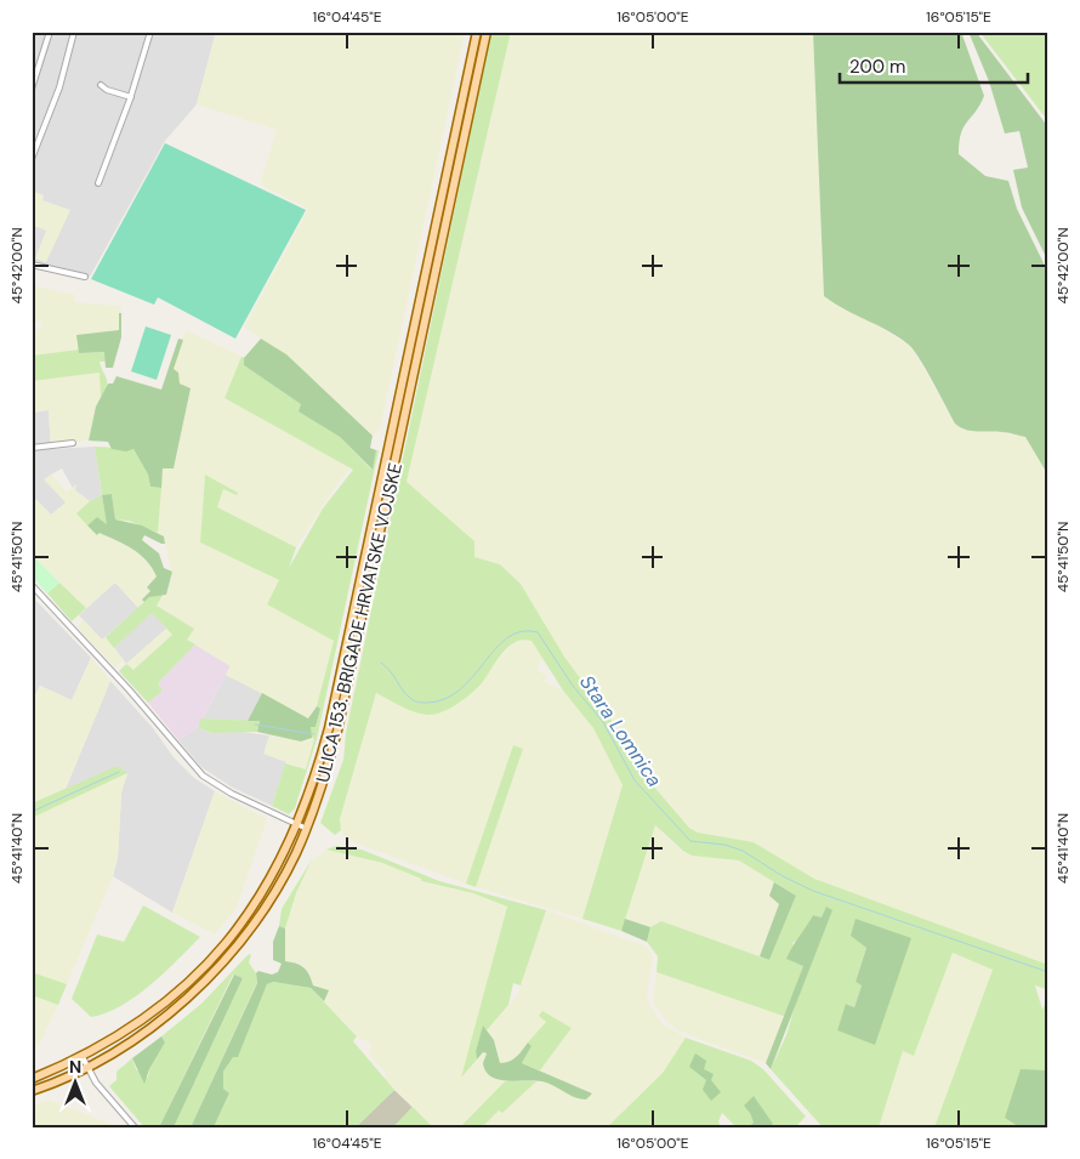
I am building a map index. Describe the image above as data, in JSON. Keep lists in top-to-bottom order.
{
  "streets": {
    "main road": ["ULICA 153. BRIGADE HRVATSKE VOJSKE"]
  },
  "water": ["Stara Lomnica"],
  "scale_bar": "200 m",
  "north": "top",
  "coordinates": [
    "16°04'45\"E",
    "16°05'00\"E",
    "16°05'15\"E",
    "45°42'00\"N",
    "45°41'50\"N",
    "45°41'40\"N"
  ]
}
